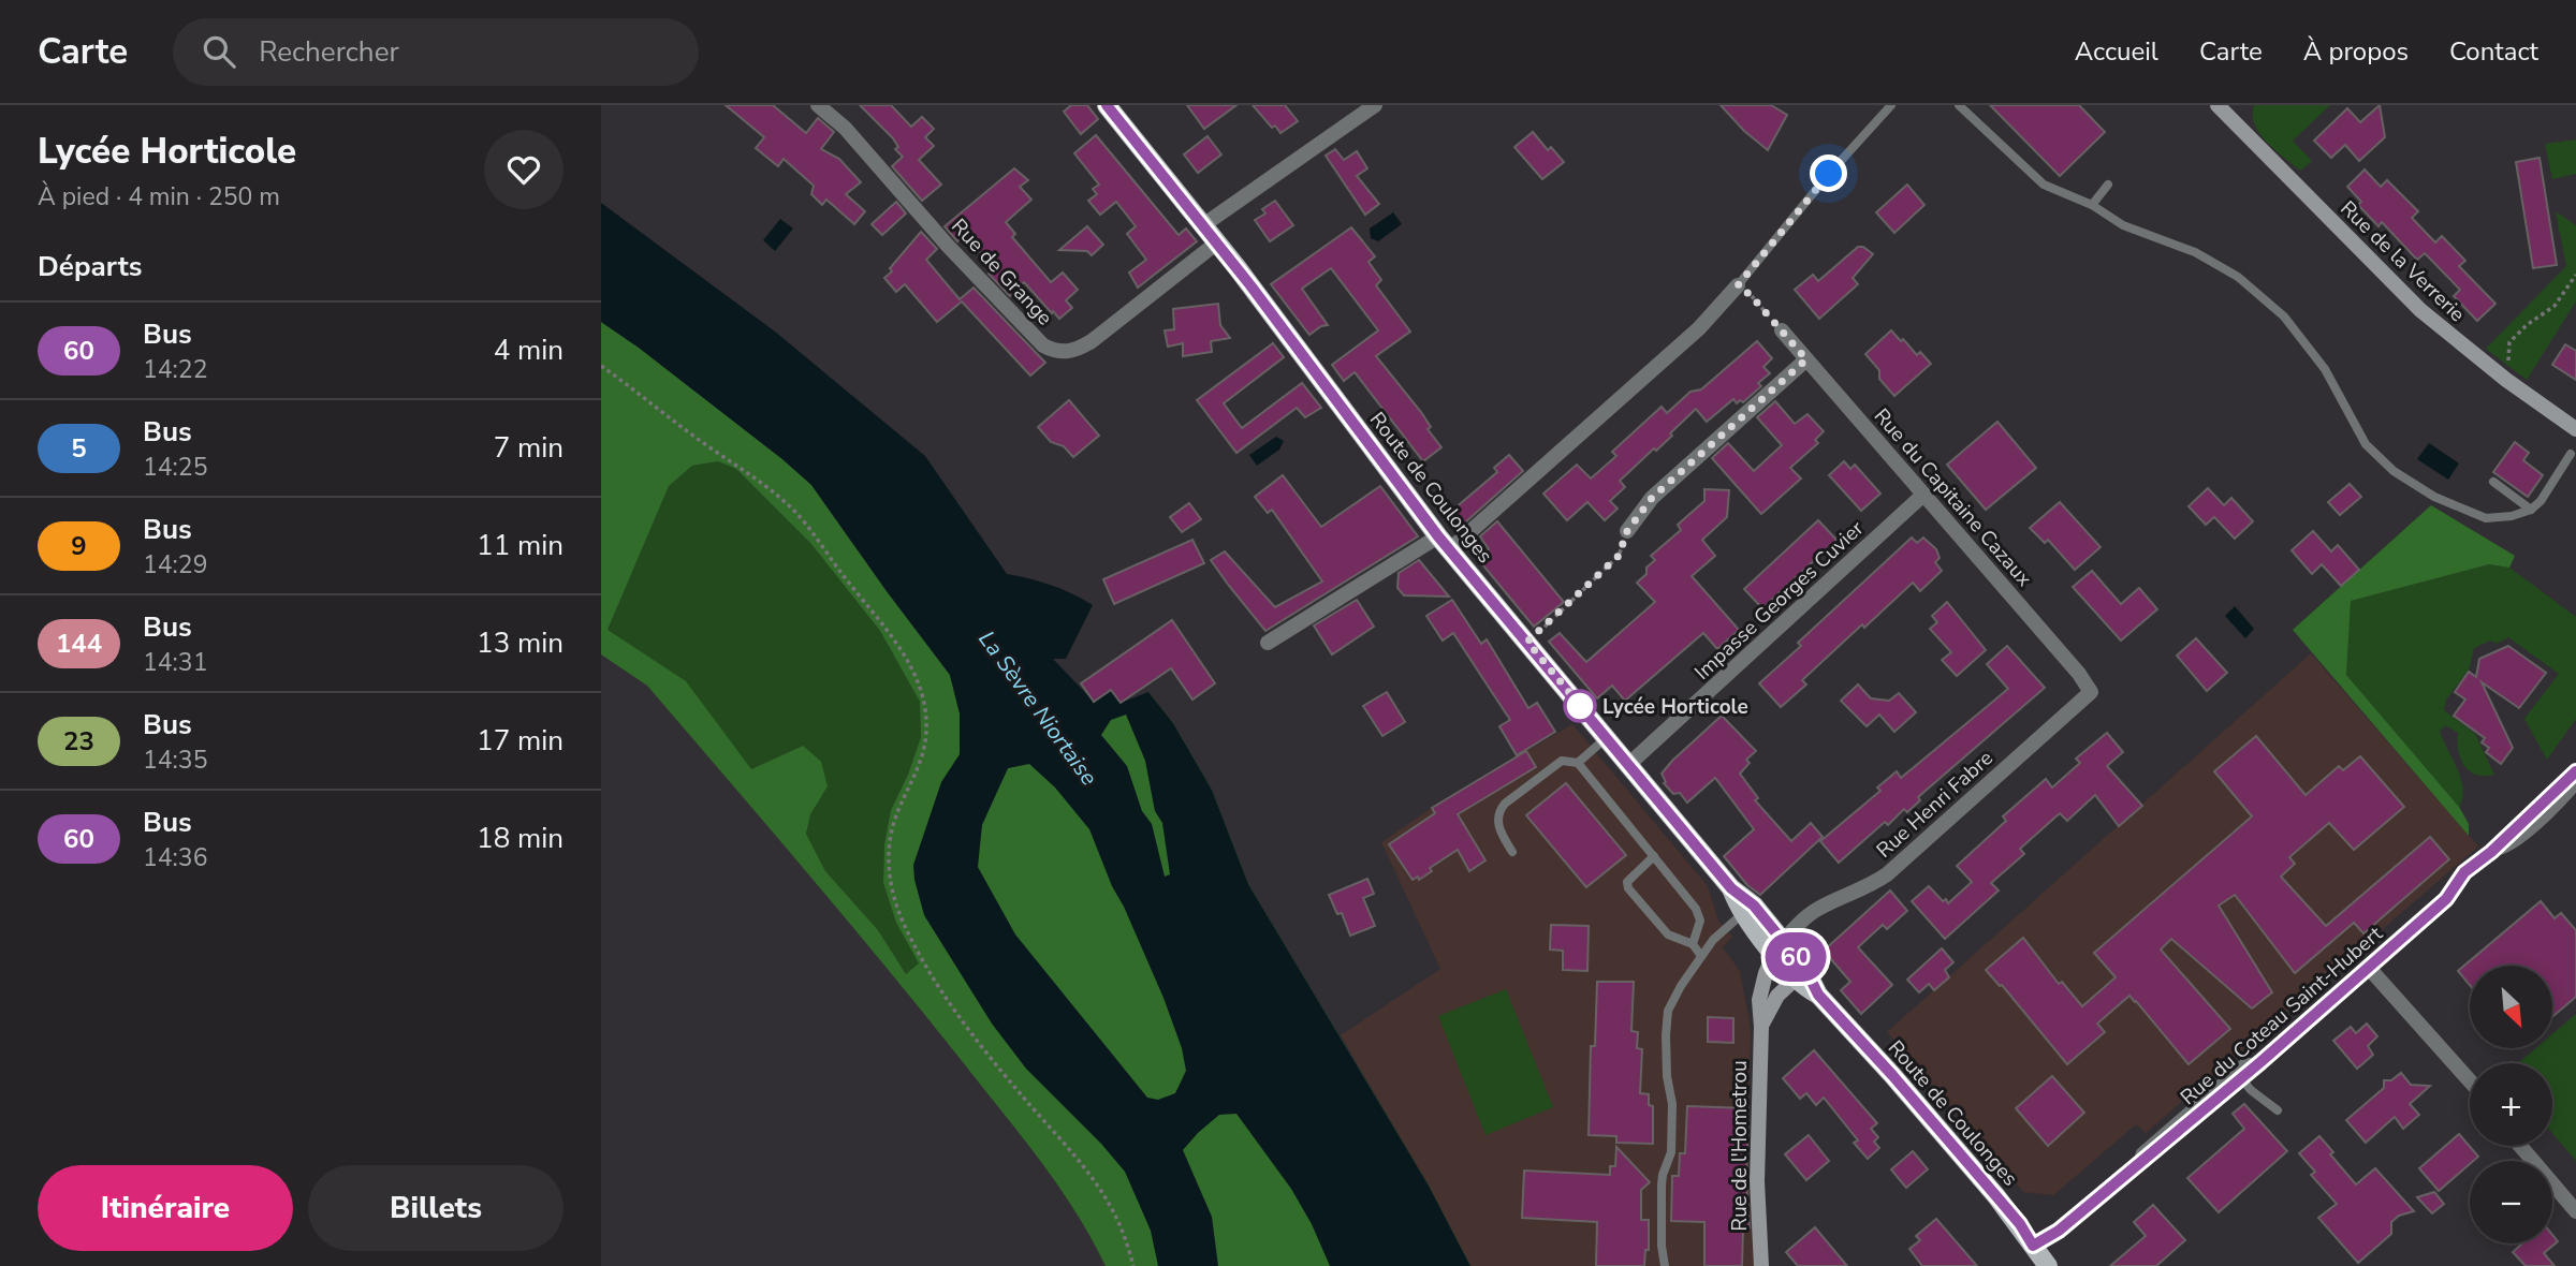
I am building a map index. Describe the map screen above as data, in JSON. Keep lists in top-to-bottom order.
{
  "streets": {
    "main road": ["Route de Coulonges"],
    "street": [
      "Rue de la Verrerie",
      "Rue de Grange",
      "Rue du Capitaine Cazaux",
      "Impasse Georges Cuvier",
      "Rue Henri Fabre",
      "Rue du Coteau Saint-Hubert",
      "Rue de l'Hometrou"
    ]
  },
  "crossings": [
    ["Rue de Grange", "Route de Coulonges"],
    ["Route de Coulonges", "Impasse Georges Cuvier"],
    ["Route de Coulonges", "Rue Henri Fabre"],
    ["Route de Coulonges", "Rue du Coteau Saint-Hubert"],
    ["Route de Coulonges", "Rue de l'Hometrou"],
    ["Rue du Capitaine Cazaux", "Impasse Georges Cuvier"],
    ["Rue du Capitaine Cazaux", "Rue Henri Fabre"],
    ["Rue Henri Fabre", "Rue de l'Hometrou"]
  ],
  "water": ["La Sèvre Niortaise"],
  "places": ["Lycée Horticole"],
  "lines": ["bus line 60"],
  "north": "bottom right",
  "page": {
    "header": "Carte",
    "search": "Rechercher",
    "nav": [
      "Accueil",
      "Carte",
      "À propos",
      "Contact"
    ],
    "heading": [
      ["Lycée Horticole", "À pied · 4 min · 250 m"],
      "Départs"
    ],
    "on_map": "60",
    "list": [
      {
        "mark": "60",
        "name": "Bus",
        "note": "14:22",
        "value": "4 min"
      },
      {
        "mark": "5",
        "name": "Bus",
        "note": "14:25",
        "value": "7 min"
      },
      {
        "mark": "9",
        "name": "Bus",
        "note": "14:29",
        "value": "11 min"
      },
      {
        "mark": "144",
        "name": "Bus",
        "note": "14:31",
        "value": "13 min"
      },
      {
        "mark": "23",
        "name": "Bus",
        "note": "14:35",
        "value": "17 min"
      },
      {
        "mark": "60",
        "name": "Bus",
        "note": "14:36",
        "value": "18 min"
      }
    ],
    "map_buttons": ["+", "−"],
    "buttons": ["Itinéraire", "Billets"]
  }
}
